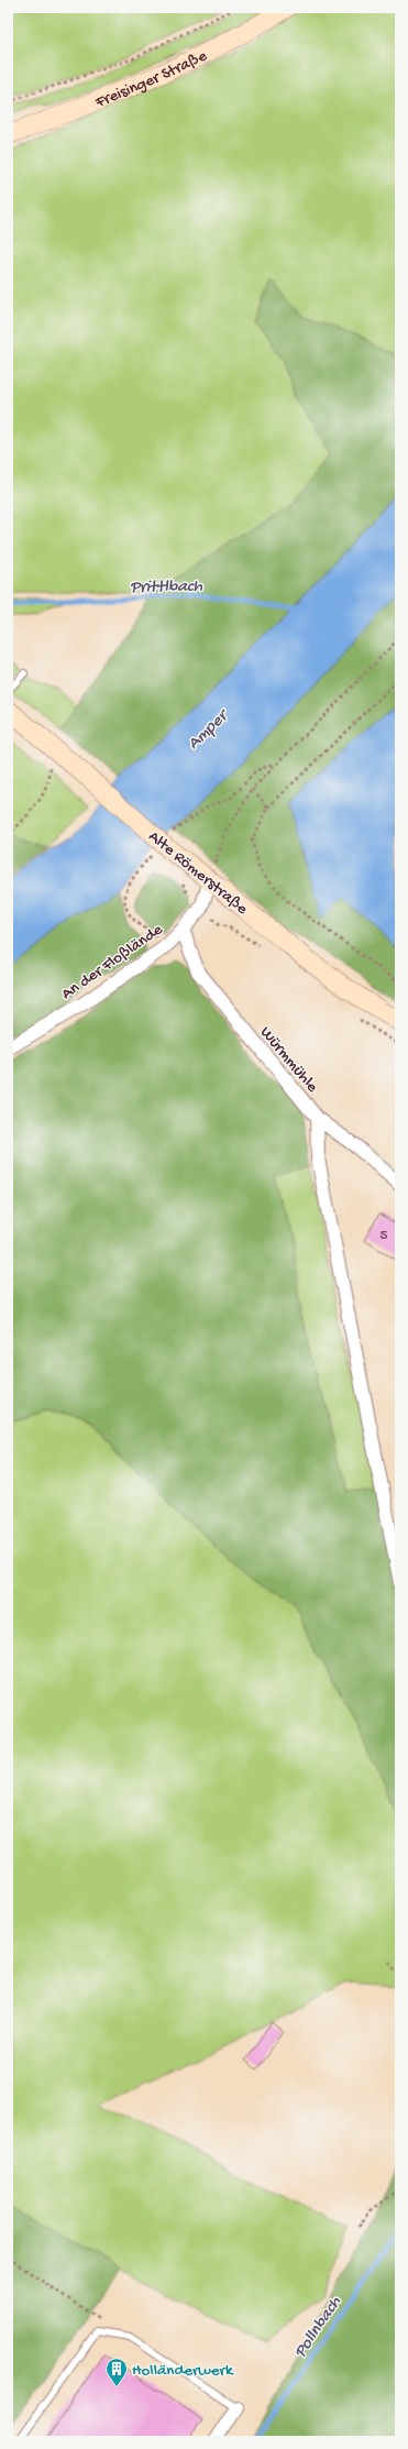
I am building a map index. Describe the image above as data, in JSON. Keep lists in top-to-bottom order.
{
  "streets": {
    "main road": ["Freisinger Straße", "Alte Römerstraße"],
    "street": ["An der Floßlände", "Würmmühle"]
  },
  "crossings": [
    ["Alte Römerstraße", "An der Floßlände"],
    ["An der Floßlände", "Würmmühle"]
  ],
  "water": ["Prittlbach", "Amper", "Pollnbach"],
  "places": {
    "building": ["Holländerwerk"]
  },
  "house_numbers": ["5"]
}
